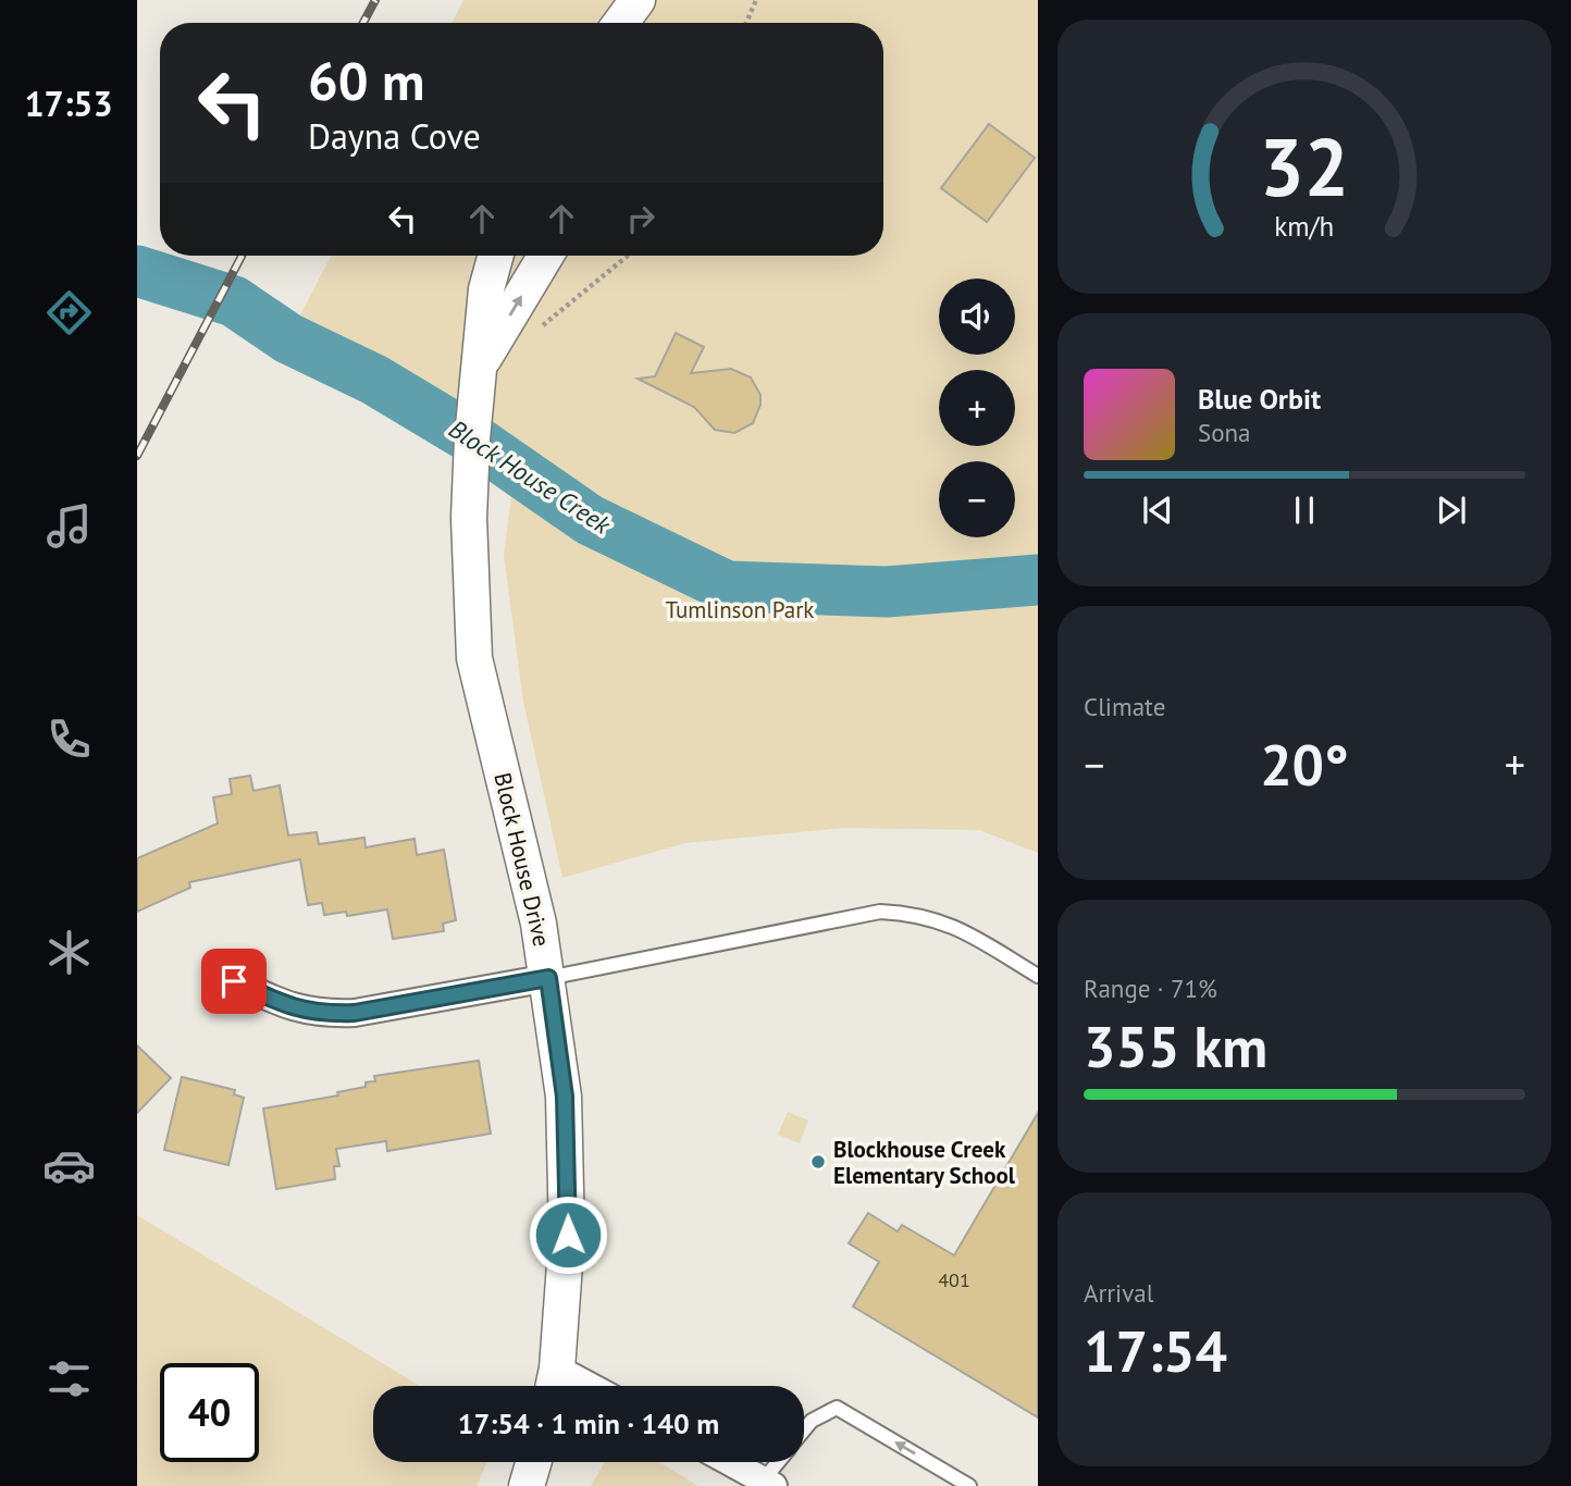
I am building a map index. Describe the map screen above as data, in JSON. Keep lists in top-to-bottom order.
{
  "streets": {
    "street": ["Block House Drive"]
  },
  "water": ["Block House Creek"],
  "parks": ["Tumlinson Park"],
  "places": ["Blockhouse Creek Elementary School"],
  "house_numbers": ["401"],
  "page": {
    "tabs": "17:53",
    "turn": ["60 m", "Dayna Cove"],
    "map_buttons": ["+", "−"],
    "song": ["Blue Orbit", "Sona"],
    "tile": [
      "Climate",
      ["Range · 71%", "355 km"],
      ["Arrival", "17:54"]
    ],
    "heat": ["−", "20°", "+"],
    "limit": "40",
    "trip": "17:54 · 1 min · 140 m",
    "gauge": ["32", "km/h"]
  }
}
